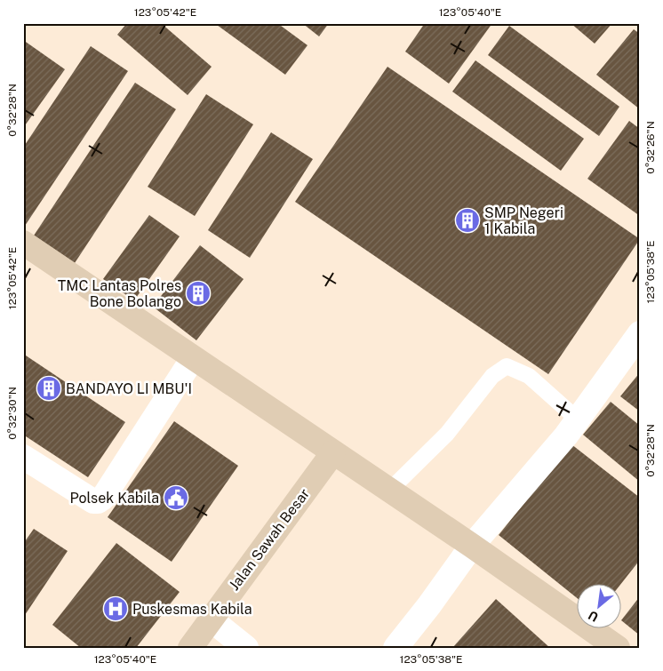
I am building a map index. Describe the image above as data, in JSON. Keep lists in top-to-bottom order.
{
  "streets": {
    "main road": ["Jalan Sawah Besar"]
  },
  "places": {
    "building": ["SMP Negeri 1 Kabila", "TMC Lantas Polres Bone Bolango", "BANDAYO LI MBU'I"],
    "public building": ["Polsek Kabila"],
    "hospital": ["Puskesmas Kabila"]
  },
  "north": "bottom left",
  "coordinates": [
    "123°05'42\"E",
    "123°05'40\"E",
    "0°32'28\"N",
    "0°32'26\"N",
    "123°05'38\"E",
    "0°32'30\"N"
  ]
}
